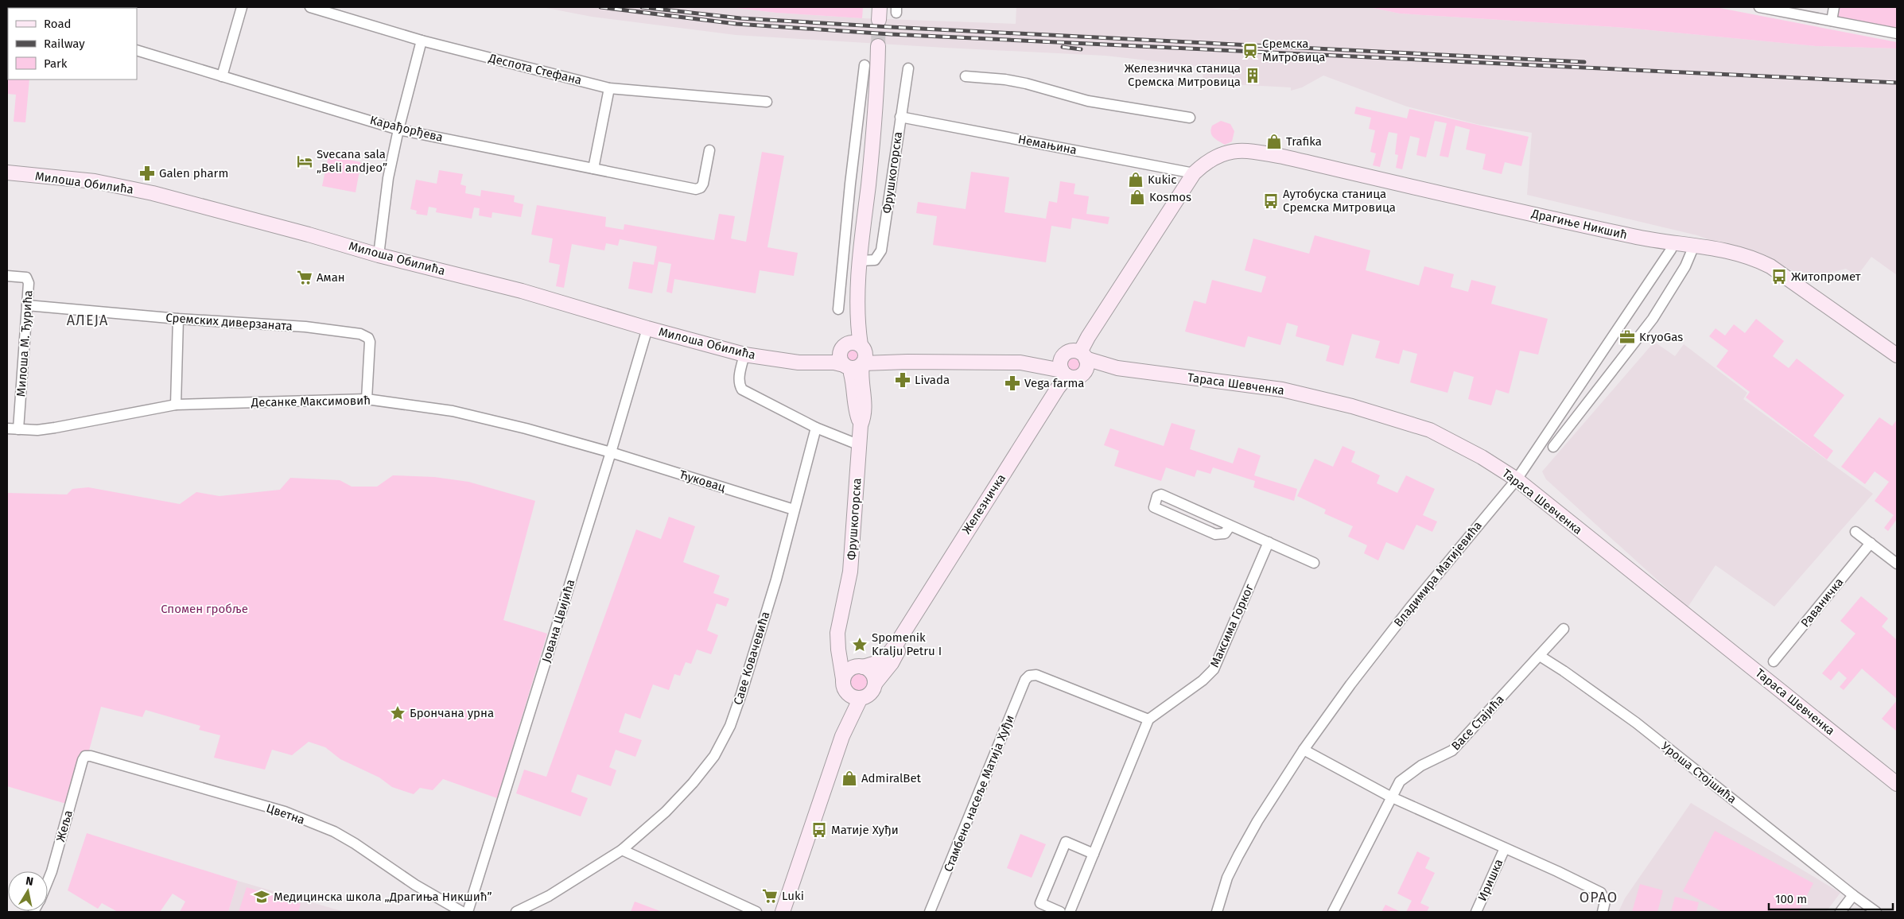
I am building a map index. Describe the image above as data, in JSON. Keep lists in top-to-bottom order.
{
  "streets": {
    "street": [
      "Деспота Стефана",
      "Карађорђева",
      "Немањина",
      "Фрушкогорска",
      "Милоша Обилића",
      "Драгиње Никшић",
      "Сремских диверзаната",
      "Милоша М. Ђурића",
      "Тараса Шевченка",
      "Десанке Максимовић",
      "Ћуковац",
      "Железничка",
      "Владимира Матијевића",
      "Раваничка",
      "Јована Цвијића",
      "Максима Горког",
      "Саве Ковачевића",
      "Васе Стајића",
      "Уроша Стојшића",
      "Стамбено насеље Матија Хуђи",
      "Цветна",
      "Жеља",
      "Иришка"
    ]
  },
  "crossings": [
    ["Немањина", "Фрушкогорска"],
    ["Немањина", "Драгиње Никшић"],
    ["Фрушкогорска", "Милоша Обилића"],
    ["Фрушкогорска", "Железничка"],
    ["Милоша Обилића", "Јована Цвијића"],
    ["Драгиње Никшић", "Владимира Матијевића"],
    ["Сремских диверзаната", "Милоша М. Ђурића"],
    ["Сремских диверзаната", "Десанке Максимовић"],
    ["Милоша М. Ђурића", "Десанке Максимовић"],
    ["Тараса Шевченка", "Железничка"],
    ["Тараса Шевченка", "Владимира Матијевића"],
    ["Десанке Максимовић", "Ћуковац"],
    ["Десанке Максимовић", "Јована Цвијића"],
    ["Ћуковац", "Јована Цвијића"],
    ["Ћуковац", "Саве Ковачевића"],
    ["Максима Горког", "Стамбено насеље Матија Хуђи"],
    ["Васе Стајића", "Уроша Стојшића"],
    ["Цветна", "Жеља"]
  ],
  "districts": ["АЛЕЈА", "ОРАО"],
  "parks": ["Спомен гробље"],
  "places": {
    "station": ["Сремска Митровица"],
    "building": ["Железничка станица Сремска Митровица"],
    "shop": [
      "Trafika",
      "Kukic",
      "Kosmos",
      "AdmiralBet"
    ],
    "hotel": ["Svecana sala „Beli andjeo”"],
    "pharmacy": ["Galen pharm", "Livada", "Vega farma"],
    "bus stop": ["Аутобуска станица Сремска Митровица", "Житопромет", "Матије Хуђи"],
    "supermarket": ["Аман", "Luki"],
    "office": ["KryoGas"],
    "place": ["Spomenik Kralju Petru I", "Брончана урна"],
    "school or university": ["Медицинска школа „Драгиња Никшић”"]
  },
  "legend": ["Road", "Railway", "Park"],
  "scale_bar": "100 m",
  "north": "top"
}
